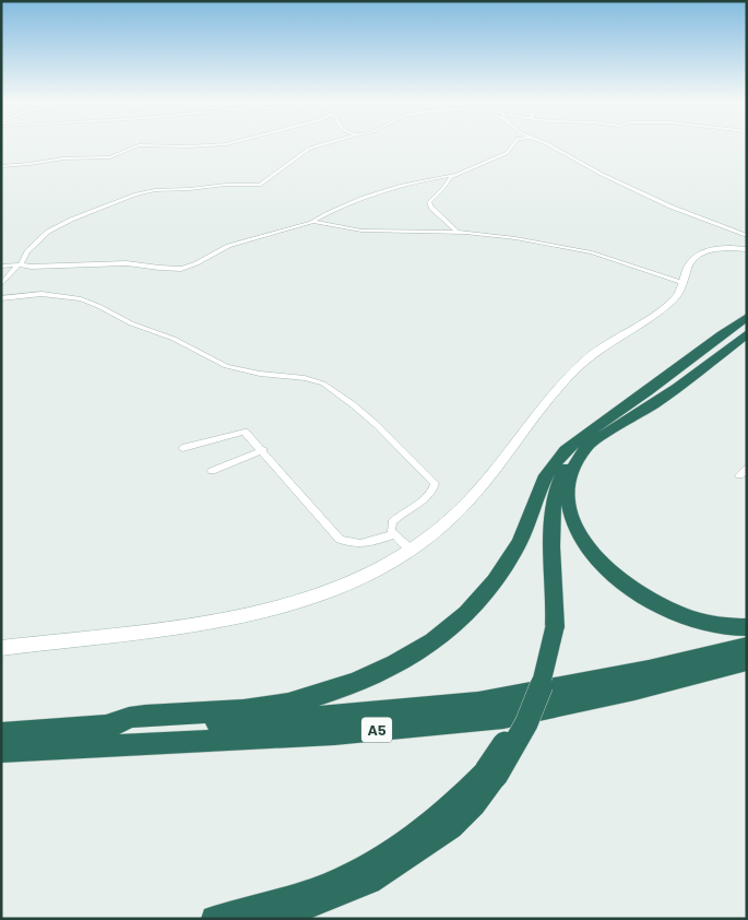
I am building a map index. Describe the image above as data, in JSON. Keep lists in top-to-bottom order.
{
  "streets": {
    "highway": ["A5"]
  }
}
